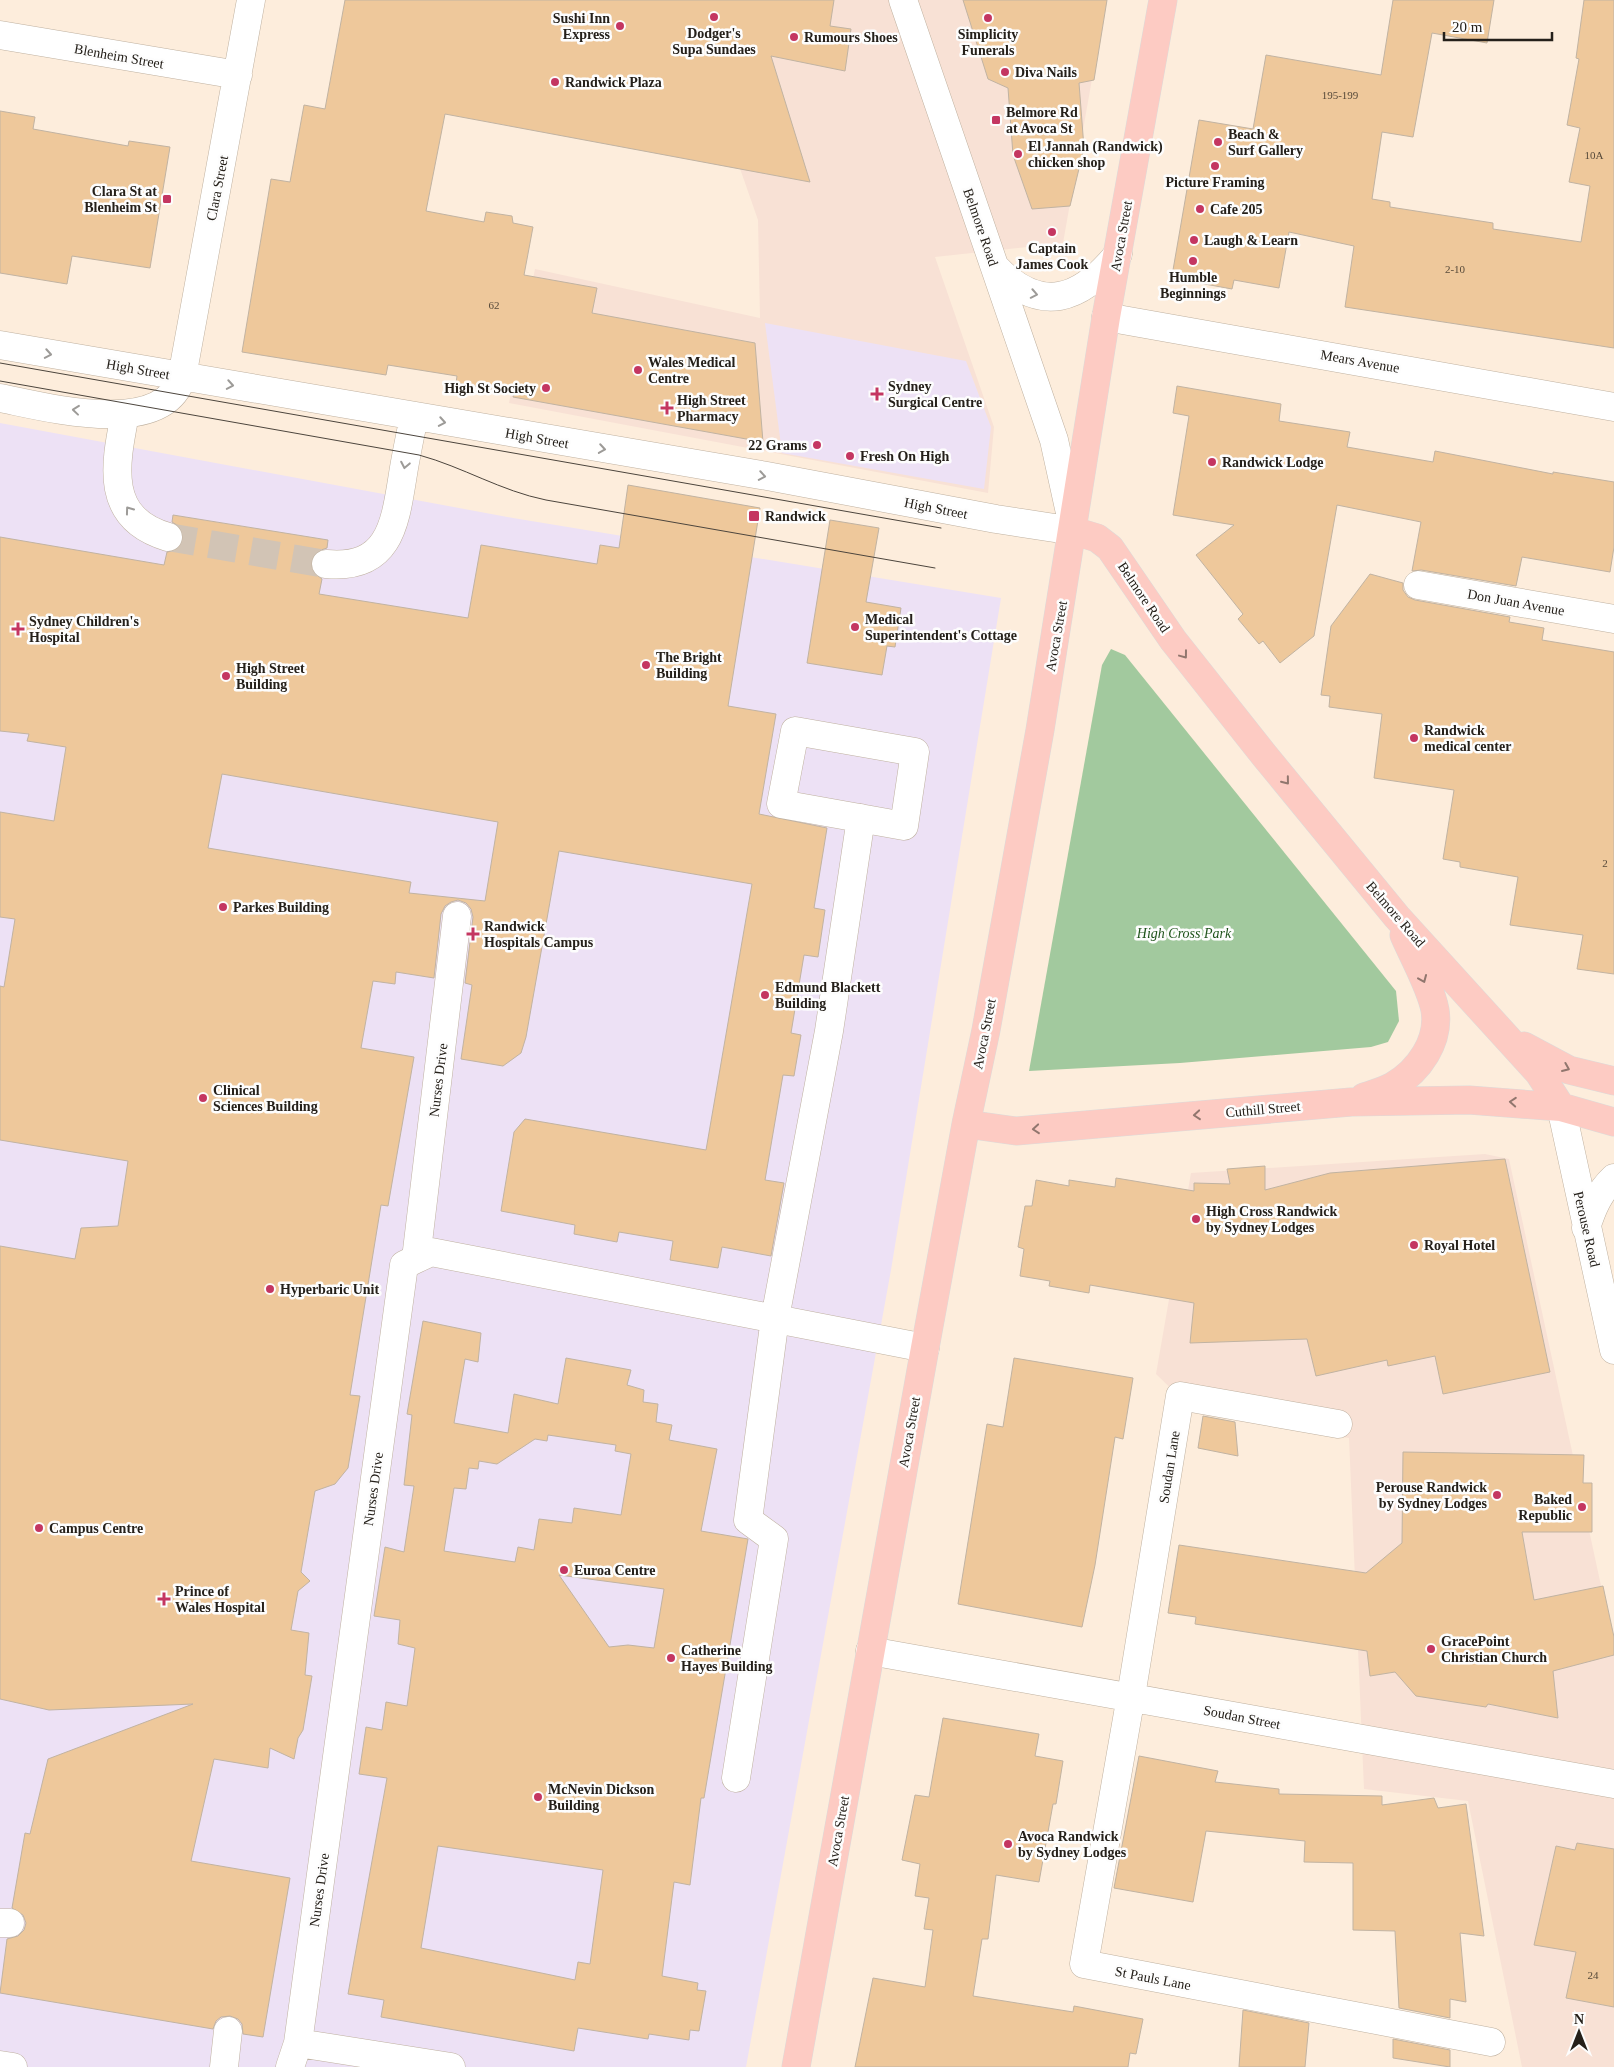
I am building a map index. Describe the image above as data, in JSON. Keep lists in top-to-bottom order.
{
  "streets": {
    "main road": ["Belmore Road", "Avoca Street", "Cuthill Street"],
    "street": [
      "Blenheim Street",
      "Clara Street",
      "Mears Avenue",
      "High Street",
      "Don Juan Avenue",
      "Nurses Drive",
      "Perouse Road",
      "Soudan Lane",
      "Soudan Street",
      "St Pauls Lane"
    ]
  },
  "crossings": [
    ["Blenheim Street", "Clara Street"],
    ["Clara Street", "High Street"],
    ["Belmore Road", "Avoca Street"],
    ["Belmore Road", "High Street"],
    ["Belmore Road", "Cuthill Street"],
    ["Belmore Road", "Perouse Road"],
    ["Avoca Street", "Mears Avenue"],
    ["Avoca Street", "High Street"],
    ["Avoca Street", "Cuthill Street"],
    ["Avoca Street", "Soudan Street"],
    ["Cuthill Street", "Perouse Road"],
    ["Soudan Lane", "Soudan Street"],
    ["Soudan Lane", "St Pauls Lane"],
    ["Soudan Street", "St Pauls Lane"]
  ],
  "one_way": ["Belmore Road", "High Street", "Cuthill Street"],
  "parks": ["High Cross Park"],
  "places": {
    "other": [
      "Dodger's Supa Sundaes",
      "Simplicity Funerals",
      "Sushi Inn Express",
      "Rumours Shoes",
      "Diva Nails",
      "Randwick Plaza",
      "Beach & Surf Gallery",
      "El Jannah (Randwick) chicken shop",
      "Picture Framing",
      "Cafe 205",
      "Captain James Cook",
      "Laugh & Learn",
      "Humble Beginnings",
      "Wales Medical Centre",
      "High St Society",
      "22 Grams",
      "Fresh On High",
      "Randwick Lodge",
      "Medical Superintendent's Cottage",
      "The Bright Building",
      "High Street Building",
      "Randwick medical center",
      "Parkes Building",
      "Edmund Blackett Building",
      "Clinical Sciences Building",
      "High Cross Randwick by Sydney Lodges",
      "Royal Hotel",
      "Hyperbaric Unit",
      "Perouse Randwick by Sydney Lodges",
      "Baked Republic",
      "Campus Centre",
      "Euroa Centre",
      "GracePoint Christian Church",
      "Catherine Hayes Building",
      "McNevin Dickson Building",
      "Avoca Randwick by Sydney Lodges"
    ],
    "transit": ["Belmore Rd at Avoca St", "Clara St at Blenheim St", "Randwick"],
    "health": [
      "Sydney Surgical Centre",
      "High Street Pharmacy",
      "Sydney Children's Hospital",
      "Randwick Hospitals Campus",
      "Prince of Wales Hospital"
    ]
  },
  "house_numbers": [
    "195-199",
    "10A",
    "2-10",
    "62",
    "2",
    "24"
  ],
  "scale_bar": "20 m",
  "north": "top"
}
